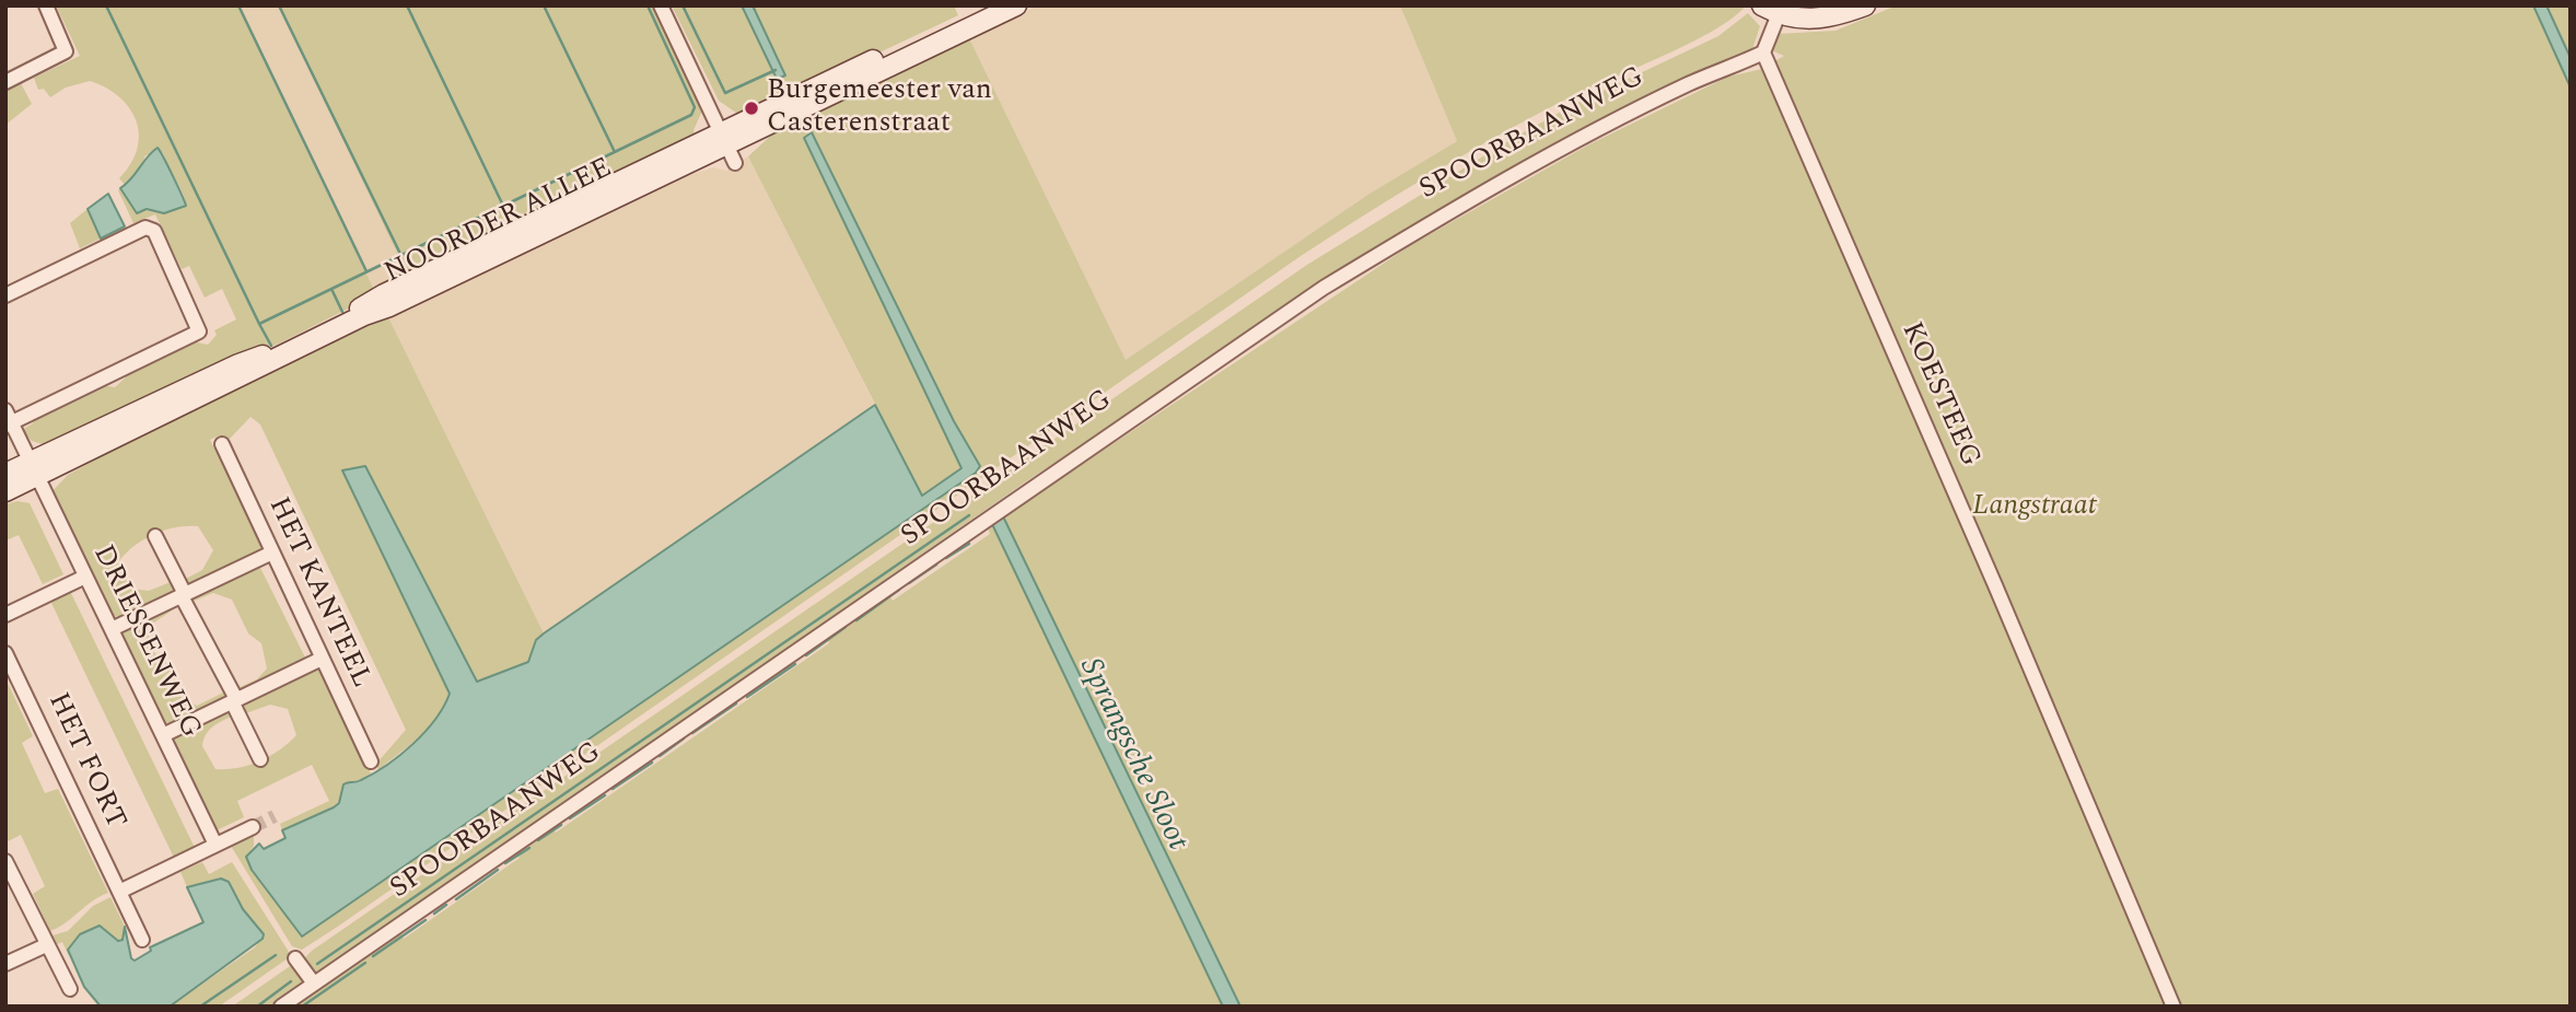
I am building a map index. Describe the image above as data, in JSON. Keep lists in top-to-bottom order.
{
  "streets": {
    "street": [
      "SPOORBAANWEG",
      "NOORDER ALLEE",
      "KOESTEEG",
      "HET KANTEEL",
      "DRIESSENWEG",
      "HET FORT"
    ]
  },
  "crossings": [
    ["SPOORBAANWEG", "KOESTEEG"],
    ["NOORDER ALLEE", "DRIESSENWEG"]
  ],
  "water": ["Sprangsche Sloot"],
  "parks": ["Langstraat"],
  "places": ["Burgemeester van Casterenstraat"]
}
